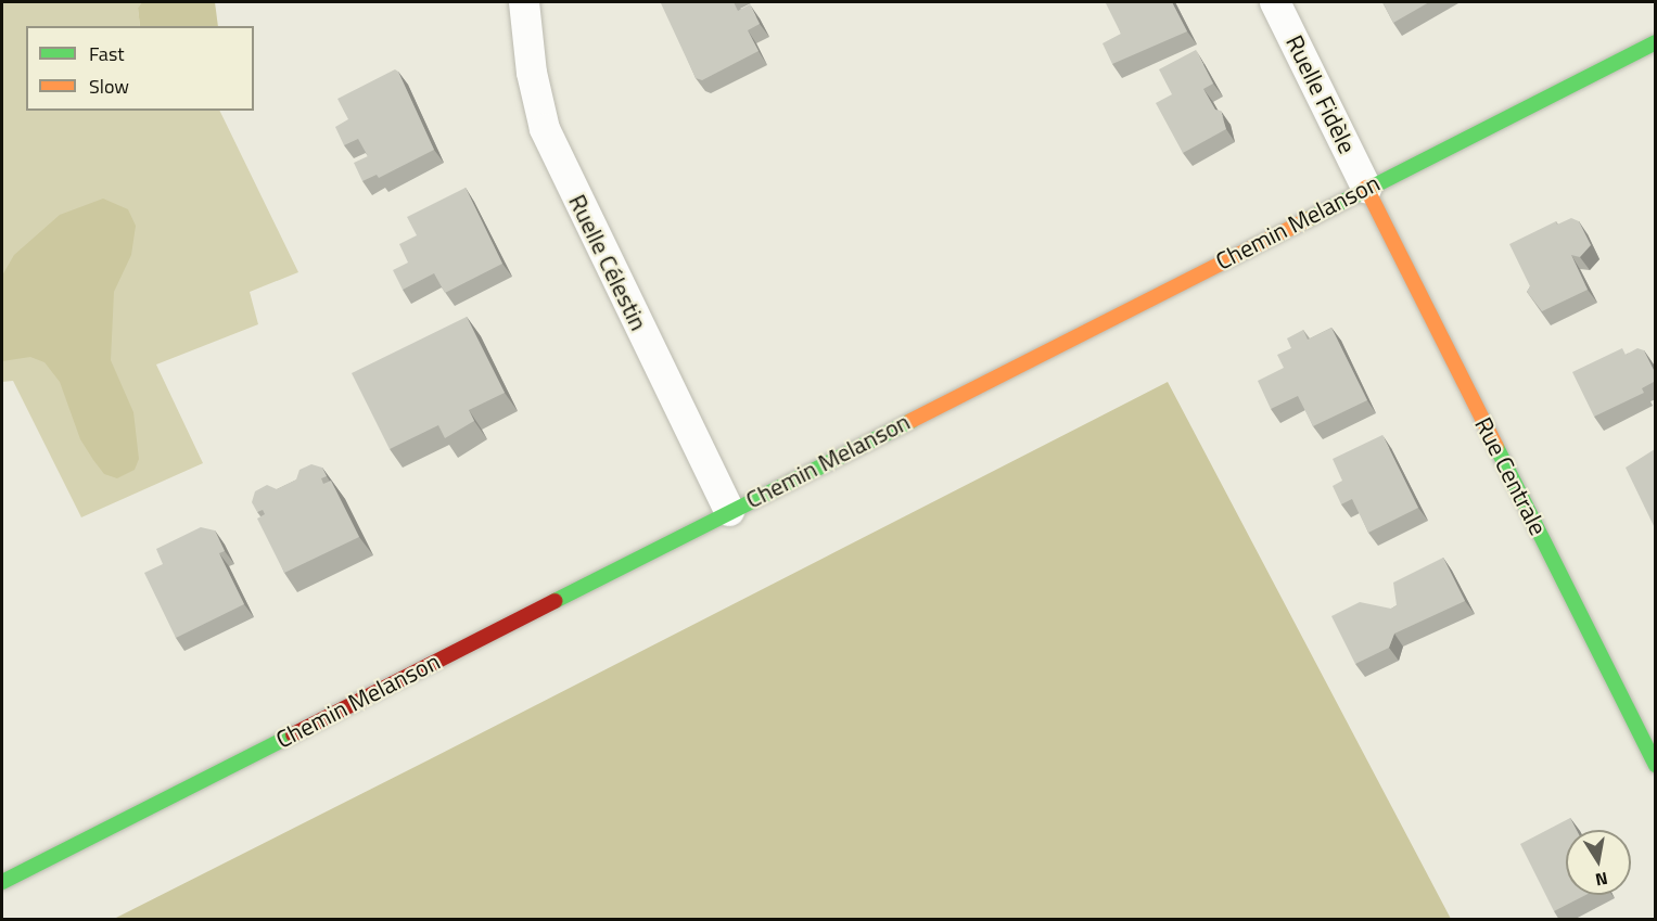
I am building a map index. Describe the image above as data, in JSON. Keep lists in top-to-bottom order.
{
  "streets": {
    "street": [
      "Ruelle Fidèle",
      "Chemin Melanson",
      "Ruelle Célestin",
      "Rue Centrale"
    ]
  },
  "crossings": [
    ["Ruelle Fidèle", "Chemin Melanson"],
    ["Ruelle Fidèle", "Rue Centrale"],
    ["Chemin Melanson", "Ruelle Célestin"],
    ["Chemin Melanson", "Rue Centrale"]
  ],
  "legend": ["Fast", "Slow"],
  "north": "bottom"
}
